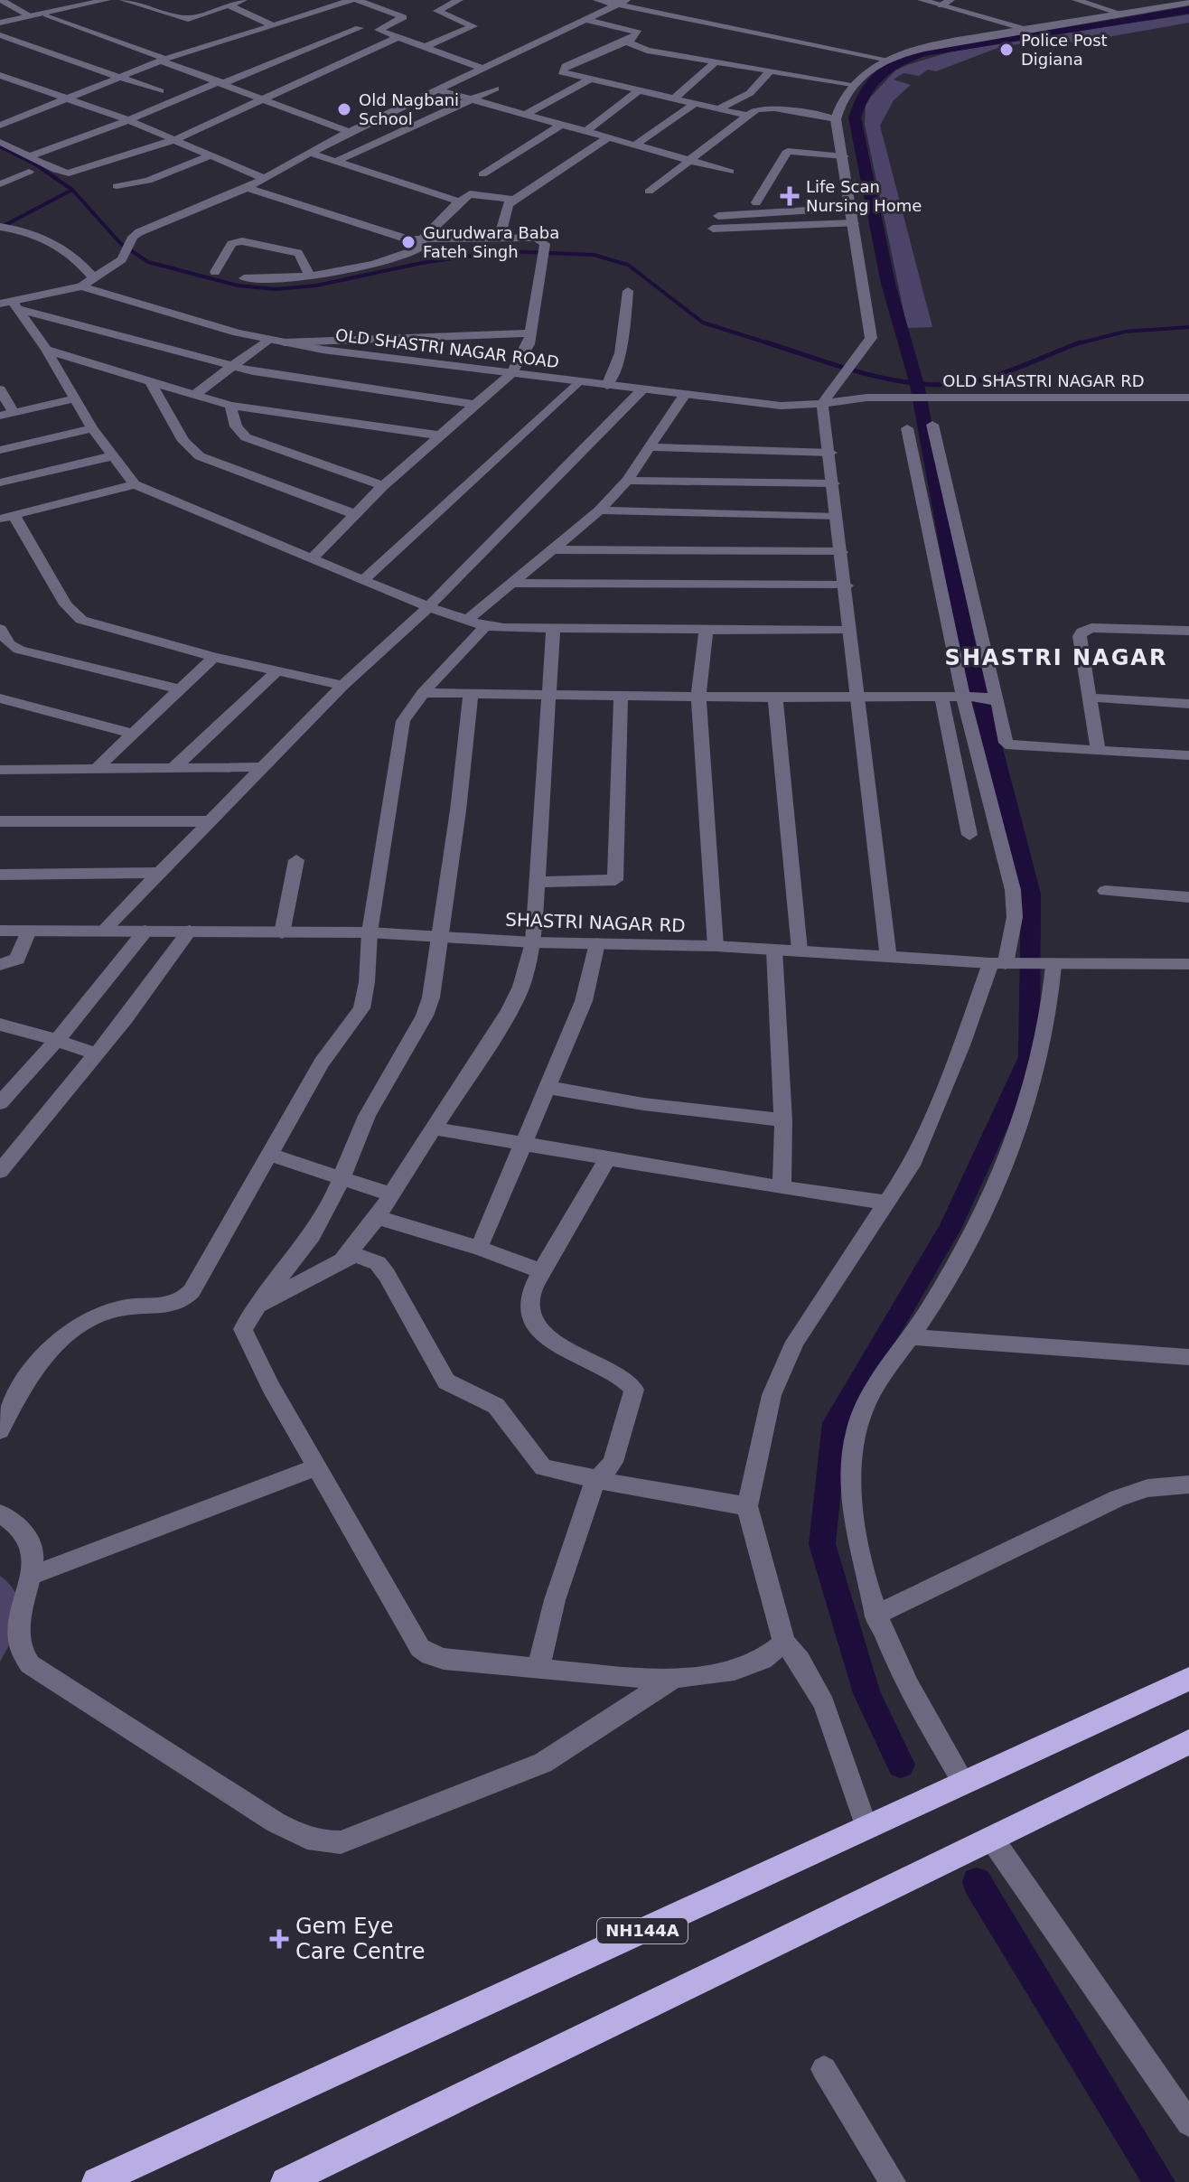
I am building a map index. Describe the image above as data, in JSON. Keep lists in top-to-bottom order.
{
  "streets": {
    "highway": ["NH144A"],
    "street": ["OLD SHASTRI NAGAR ROAD", "OLD SHASTRI NAGAR RD", "SHASTRI NAGAR RD"]
  },
  "crossings": [
    ["OLD SHASTRI NAGAR ROAD", "OLD SHASTRI NAGAR RD"]
  ],
  "districts": ["SHASTRI NAGAR"],
  "places": {
    "other": ["Police Post Digiana", "Old Nagbani School", "Gurudwara Baba Fateh Singh"],
    "health": ["Life Scan Nursing Home", "Gem Eye Care Centre"]
  }
}
